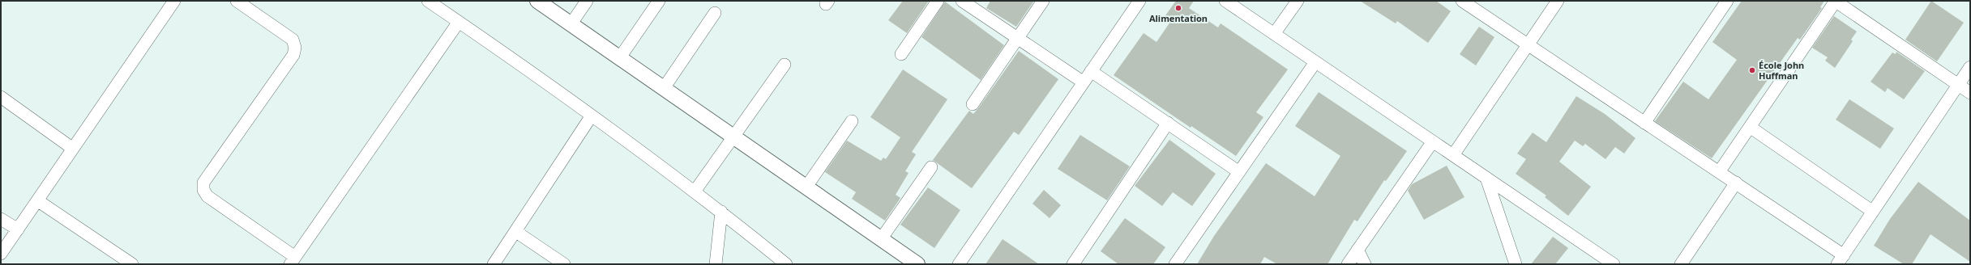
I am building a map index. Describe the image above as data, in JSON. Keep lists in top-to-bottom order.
{
  "places": ["Alimentation", "École John Huffman"]
}
